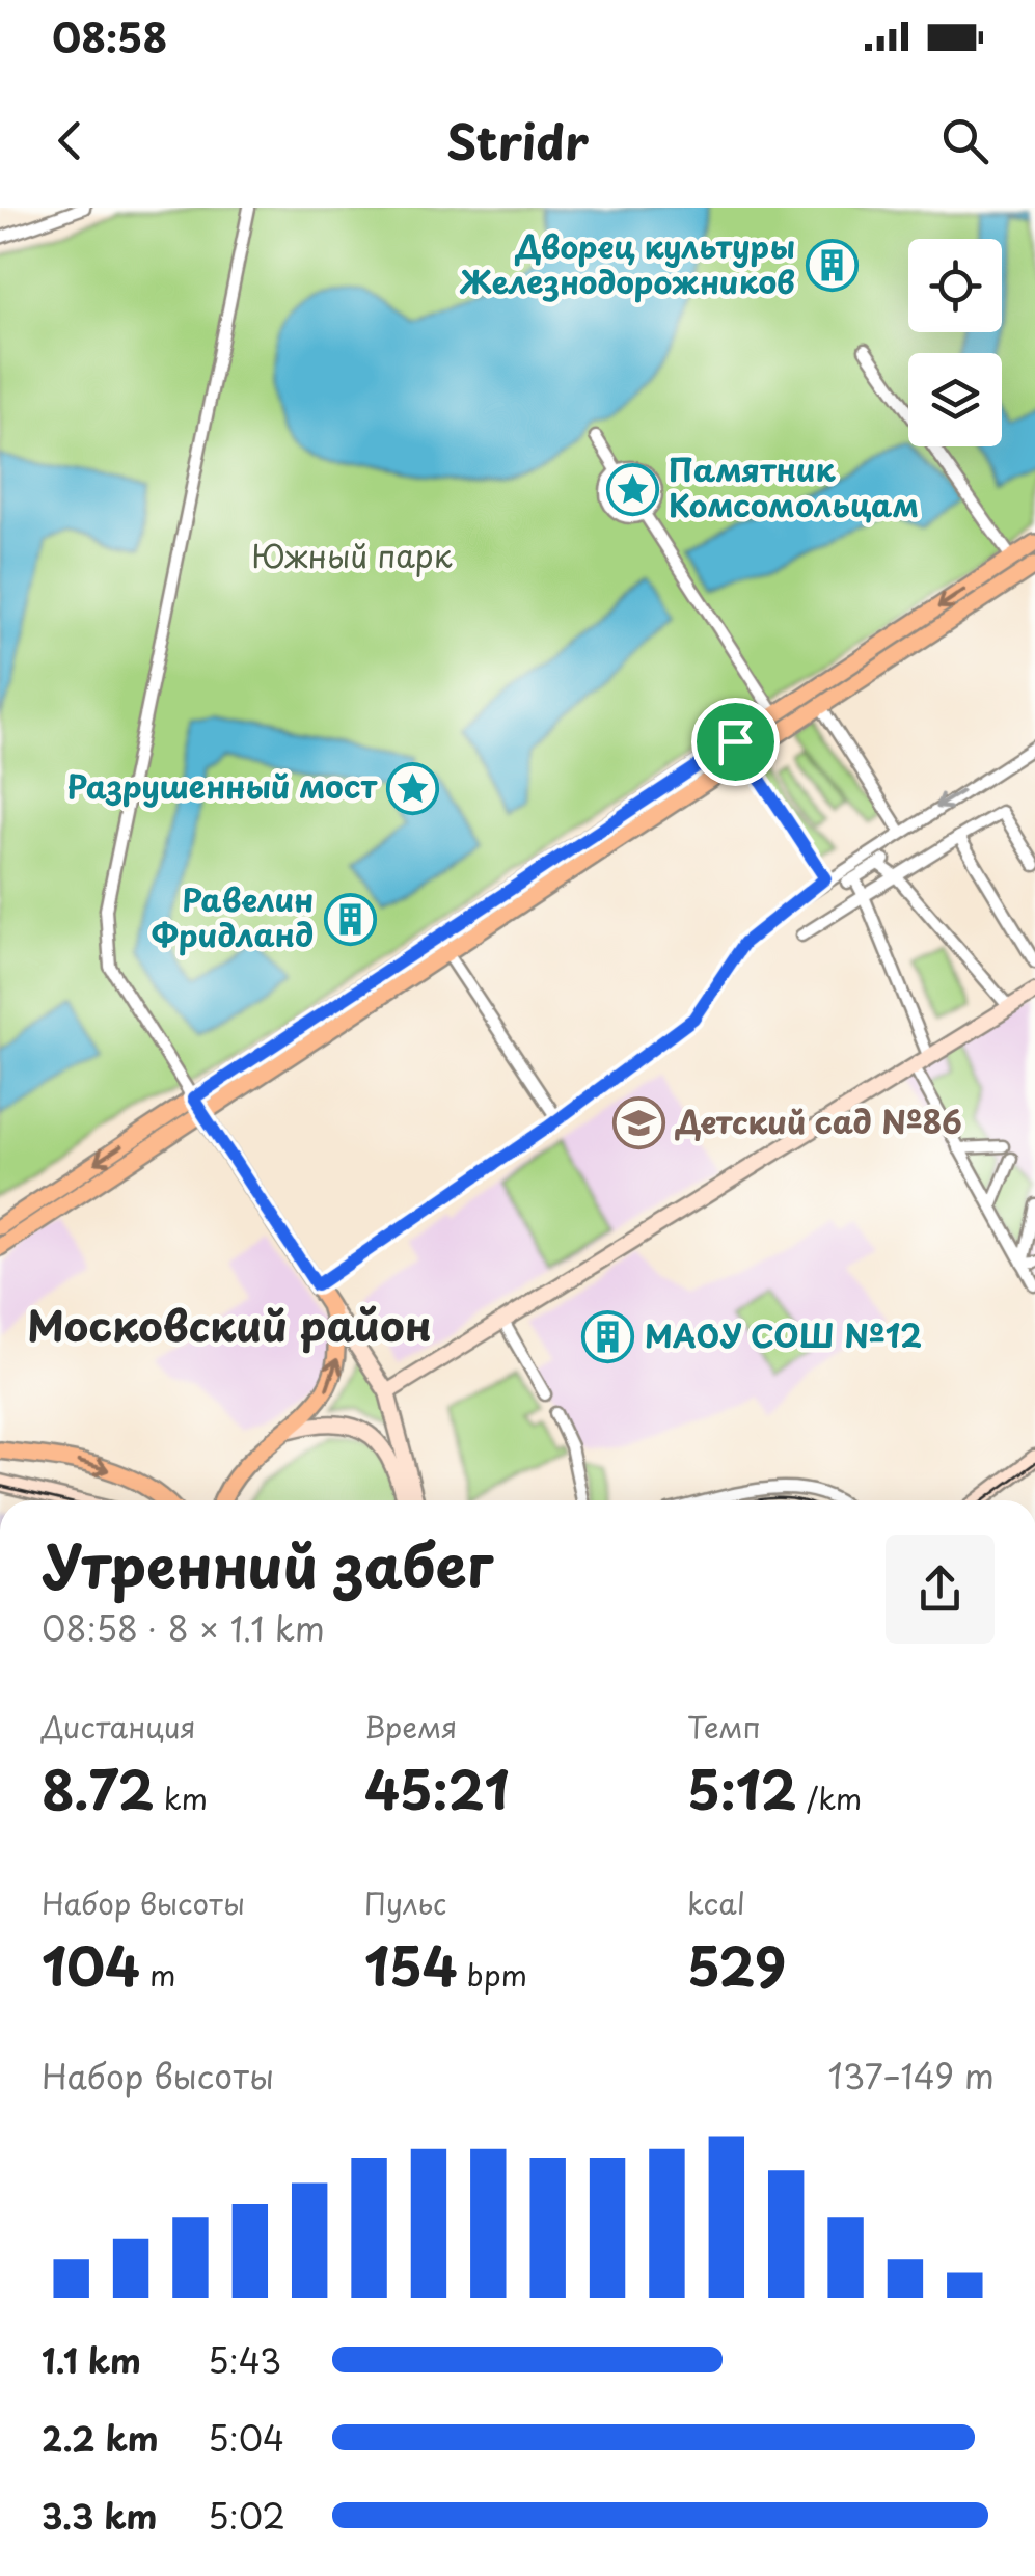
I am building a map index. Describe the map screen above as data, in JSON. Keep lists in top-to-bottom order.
{
  "districts": ["Московский район"],
  "parks": ["Южный парк"],
  "places": {
    "building": ["Дворец культуры Железнодорожников", "Равелин Фридланд", "МАОУ СОШ №12"],
    "place": ["Памятник Комсомольцам", "Разрушенный мост"],
    "school or university": ["Детский сад №86"]
  },
  "page": {
    "status": "08:58",
    "header": "Stridr",
    "heading": ["Утренний забег", "08:58 · 8 × 1.1 km"],
    "stats": [
      ["Дистанция", "8.72 km"],
      ["Время", "45:21"],
      ["Темп", "5:12 /km"],
      ["Набор высоты", "104 m"],
      ["Пульс", "154 bpm"],
      ["kcal", "529"]
    ],
    "chart": ["Набор высоты", "137–149 m"],
    "list": [
      {
        "name": "1.1 km",
        "note": "5:43"
      },
      {
        "name": "2.2 km",
        "note": "5:04"
      },
      {
        "name": "3.3 km",
        "note": "5:02"
      }
    ]
  }
}
